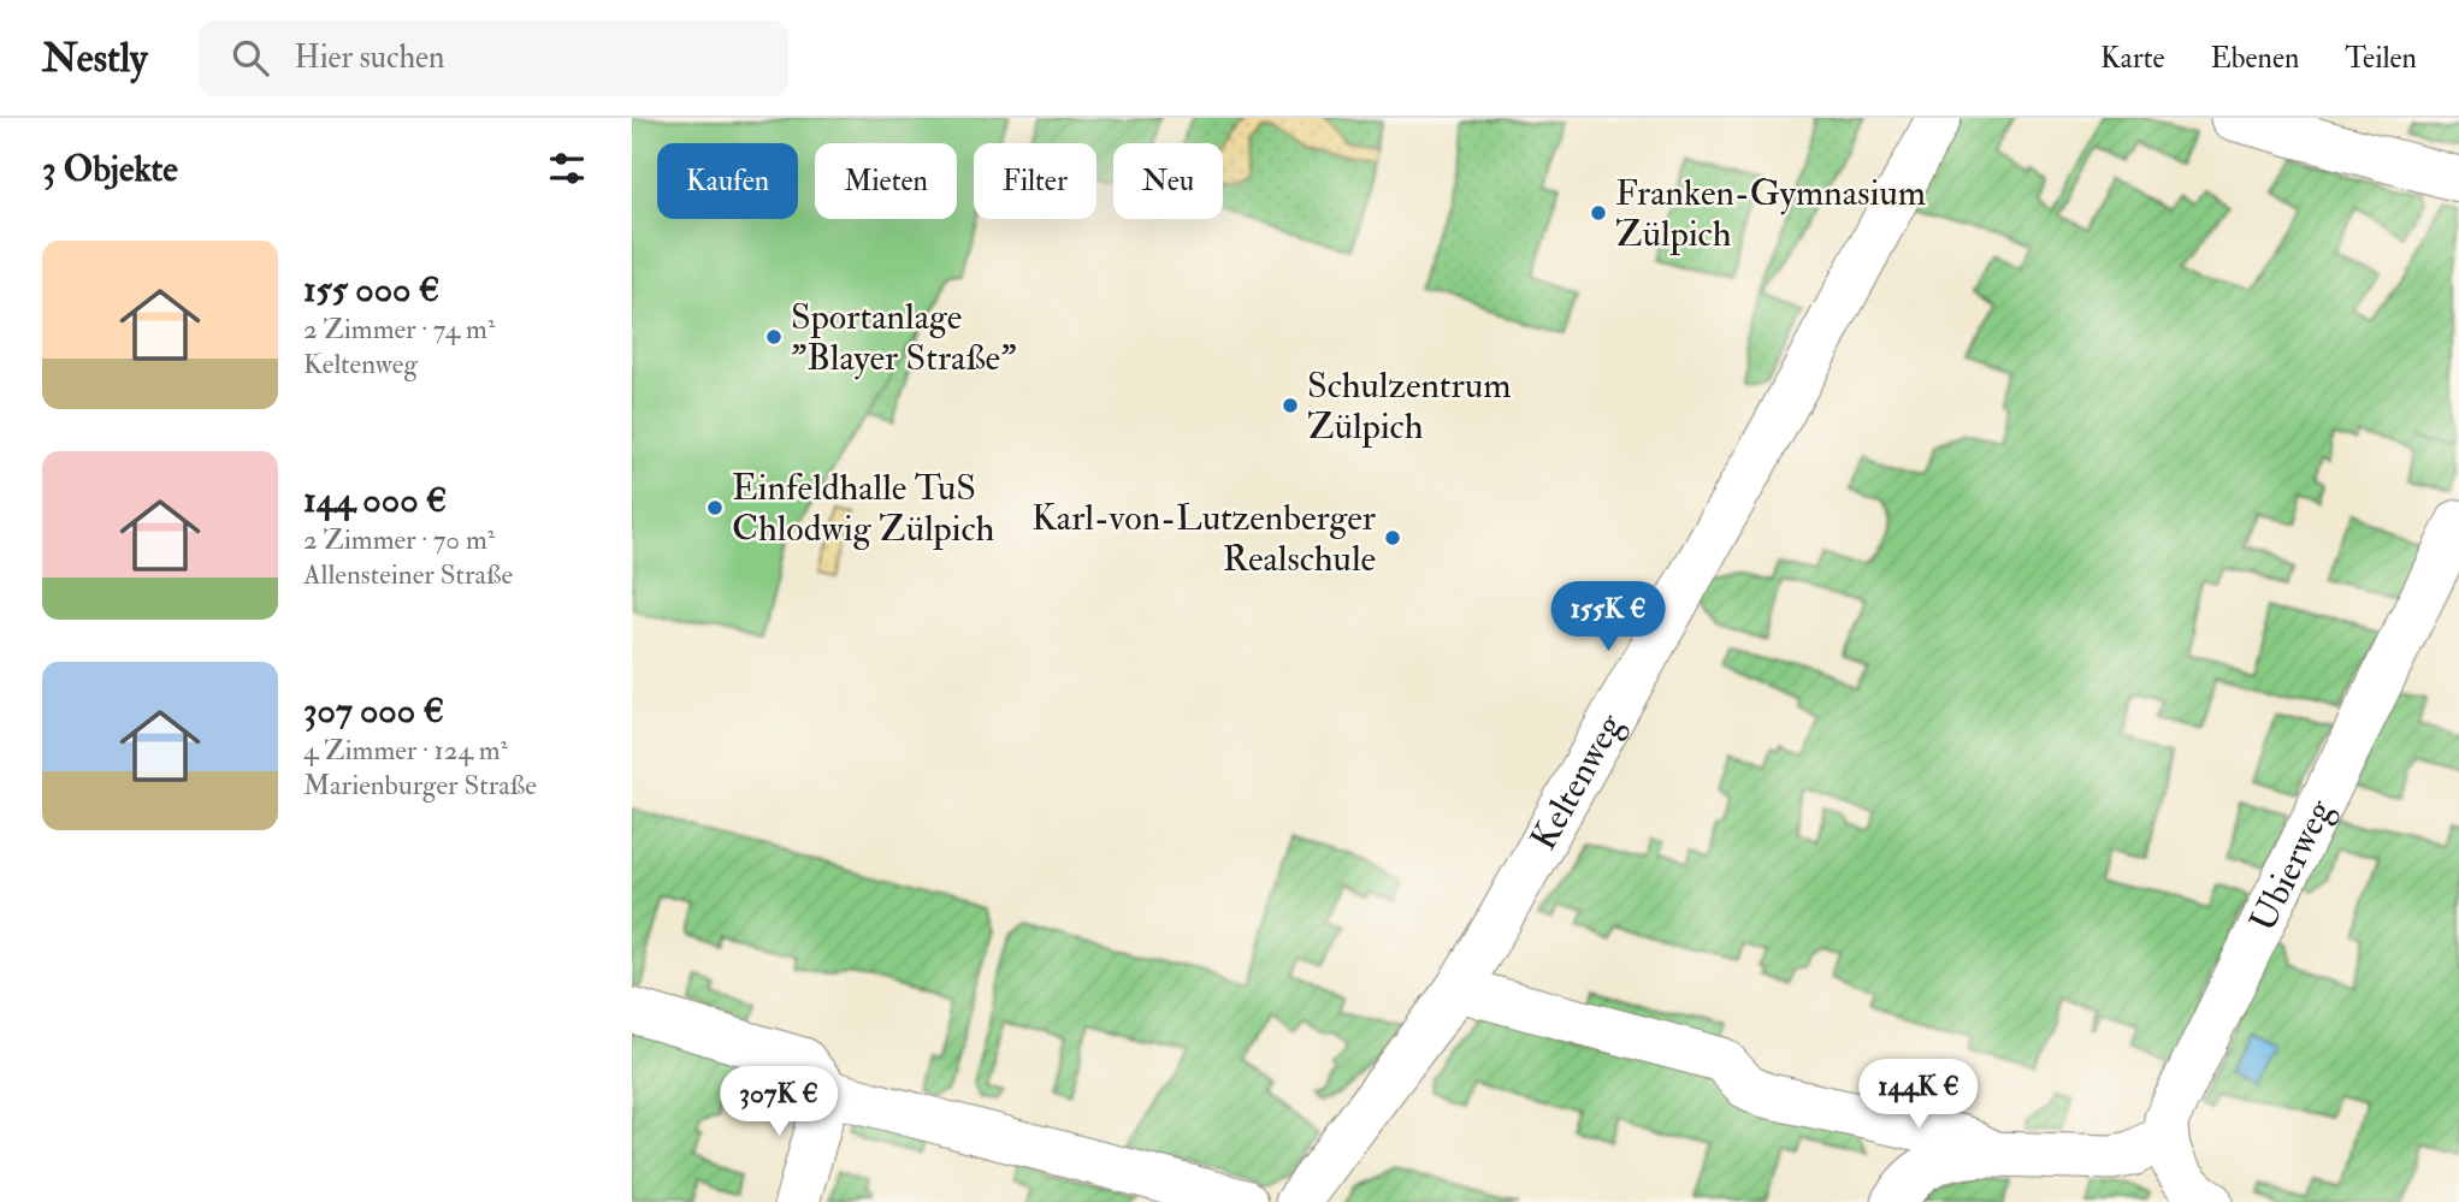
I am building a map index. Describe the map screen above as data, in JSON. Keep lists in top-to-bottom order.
{
  "streets": {
    "street": ["Keltenweg", "Ubierweg"]
  },
  "places": [
    "Franken-Gymnasium Zülpich",
    "Sportanlage \"Blayer Straße\"",
    "Schulzentrum Zülpich",
    "Einfeldhalle TuS Chlodwig Zülpich",
    "Karl-von-Lutzenberger Realschule"
  ],
  "page": {
    "header": "Nestly",
    "search": "Hier suchen",
    "nav": ["Karte", "Ebenen", "Teilen"],
    "heading": "3 Objekte",
    "chip": [
      "Kaufen",
      "Mieten",
      "Filter",
      "Neu"
    ],
    "list": [
      {
        "name": "155 000 €",
        "note": "2 Zimmer · 74 m² · Keltenweg"
      },
      {
        "name": "144 000 €",
        "note": "2 Zimmer · 70 m² · Allensteiner Straße"
      },
      {
        "name": "307 000 €",
        "note": "4 Zimmer · 124 m² · Marienburger Straße"
      }
    ],
    "price": ["155K €", "144K €", "307K €"]
  }
}
